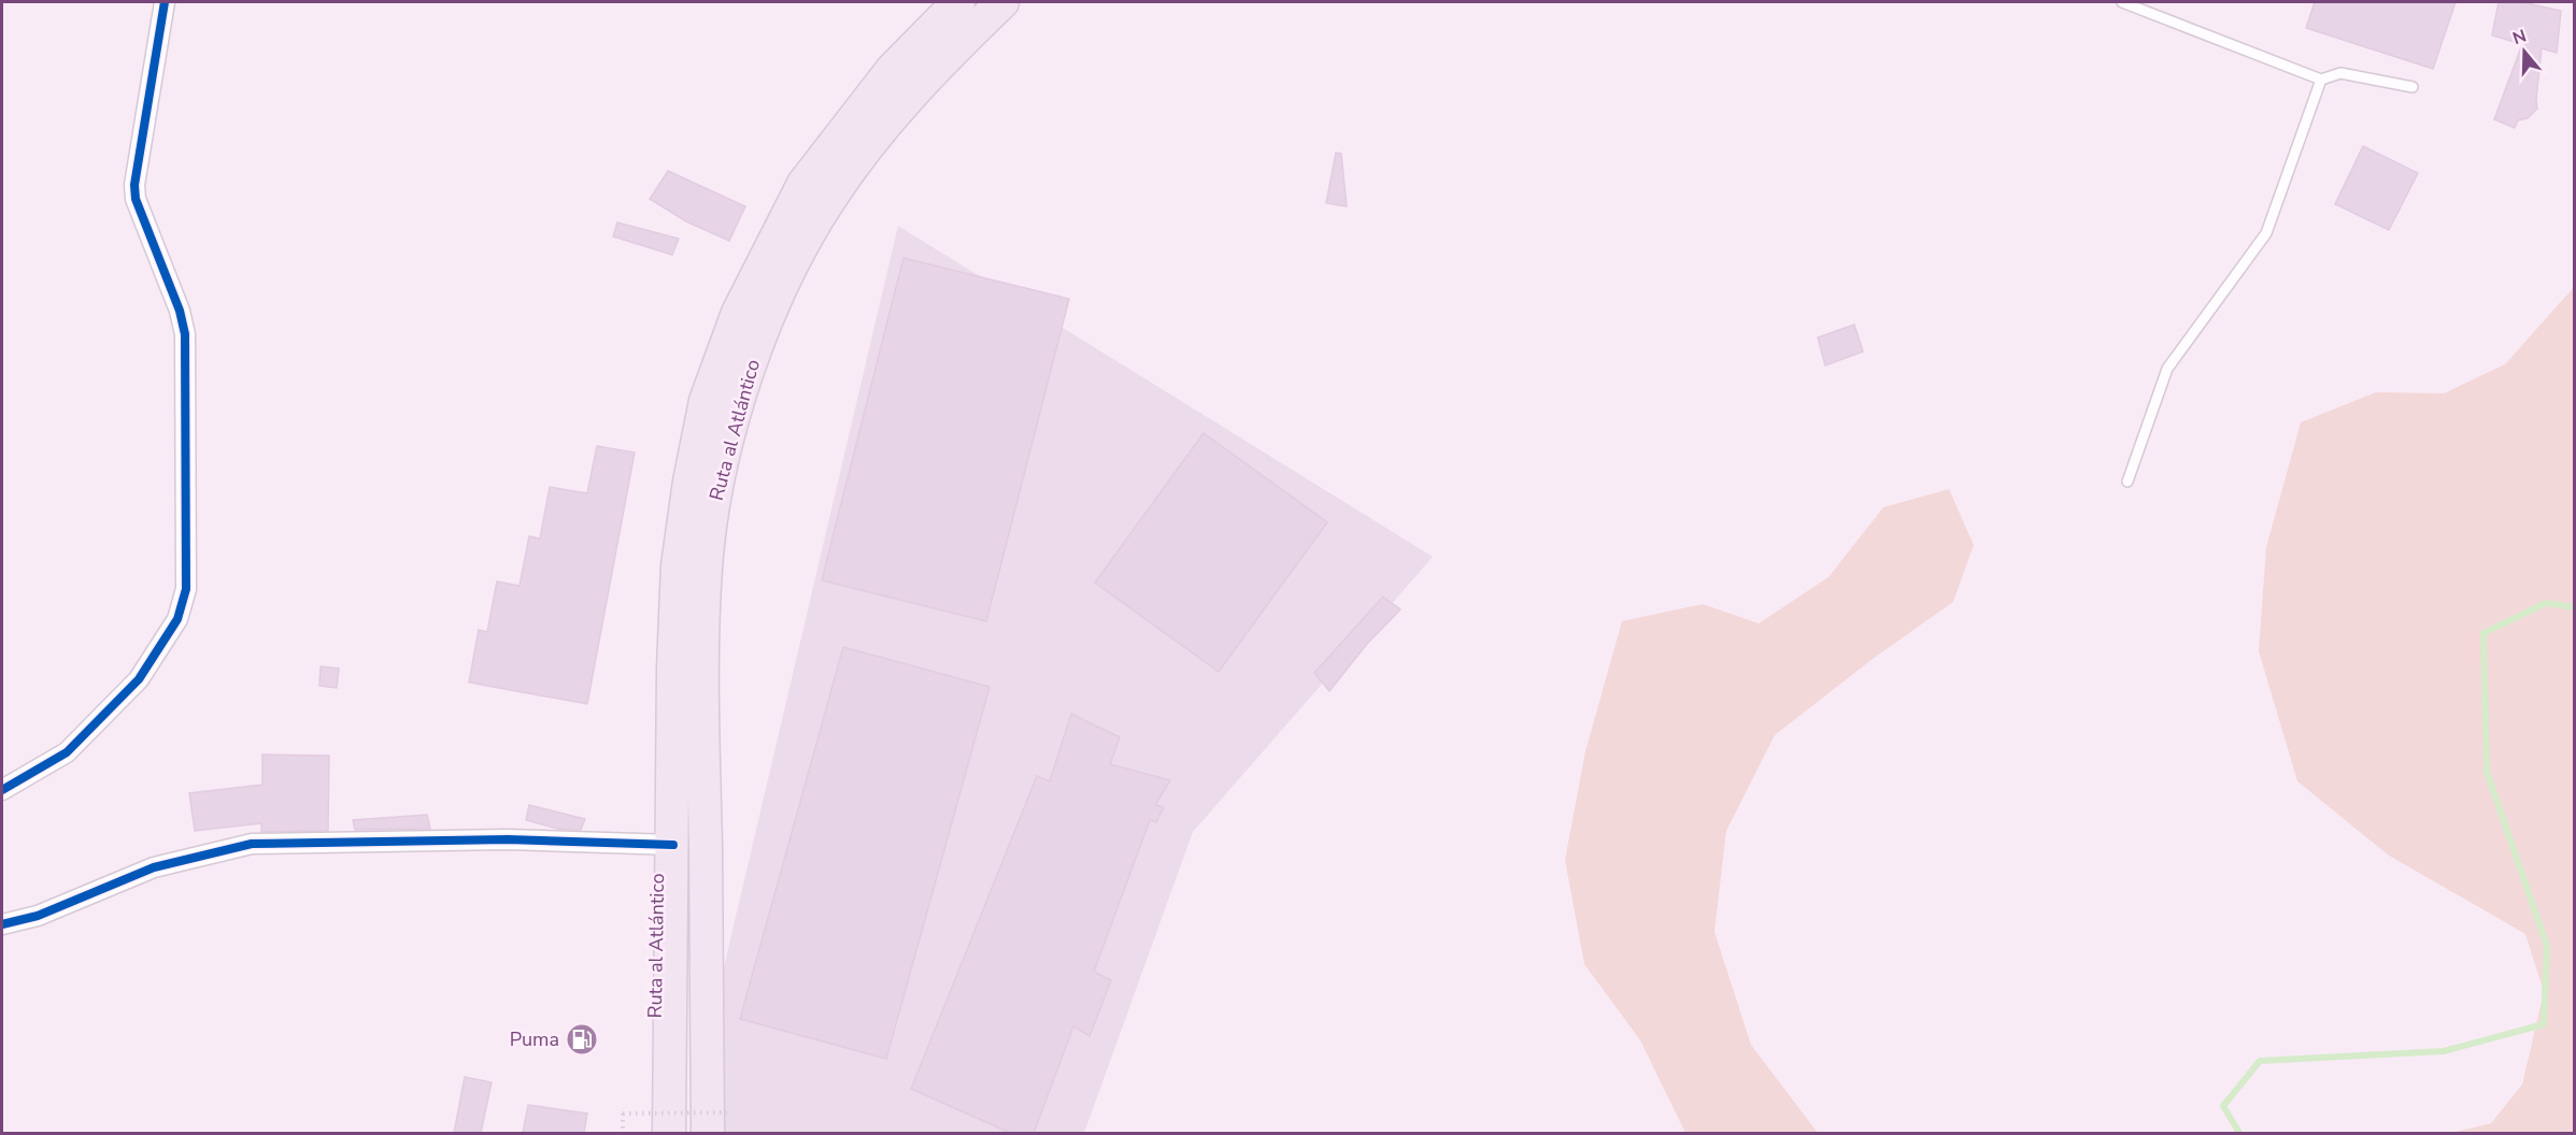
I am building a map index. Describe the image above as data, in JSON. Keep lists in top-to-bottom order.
{
  "streets": {
    "highway": ["Ruta al Atlántico"]
  },
  "places": {
    "fuel station": ["Puma"]
  },
  "north": "top"
}
